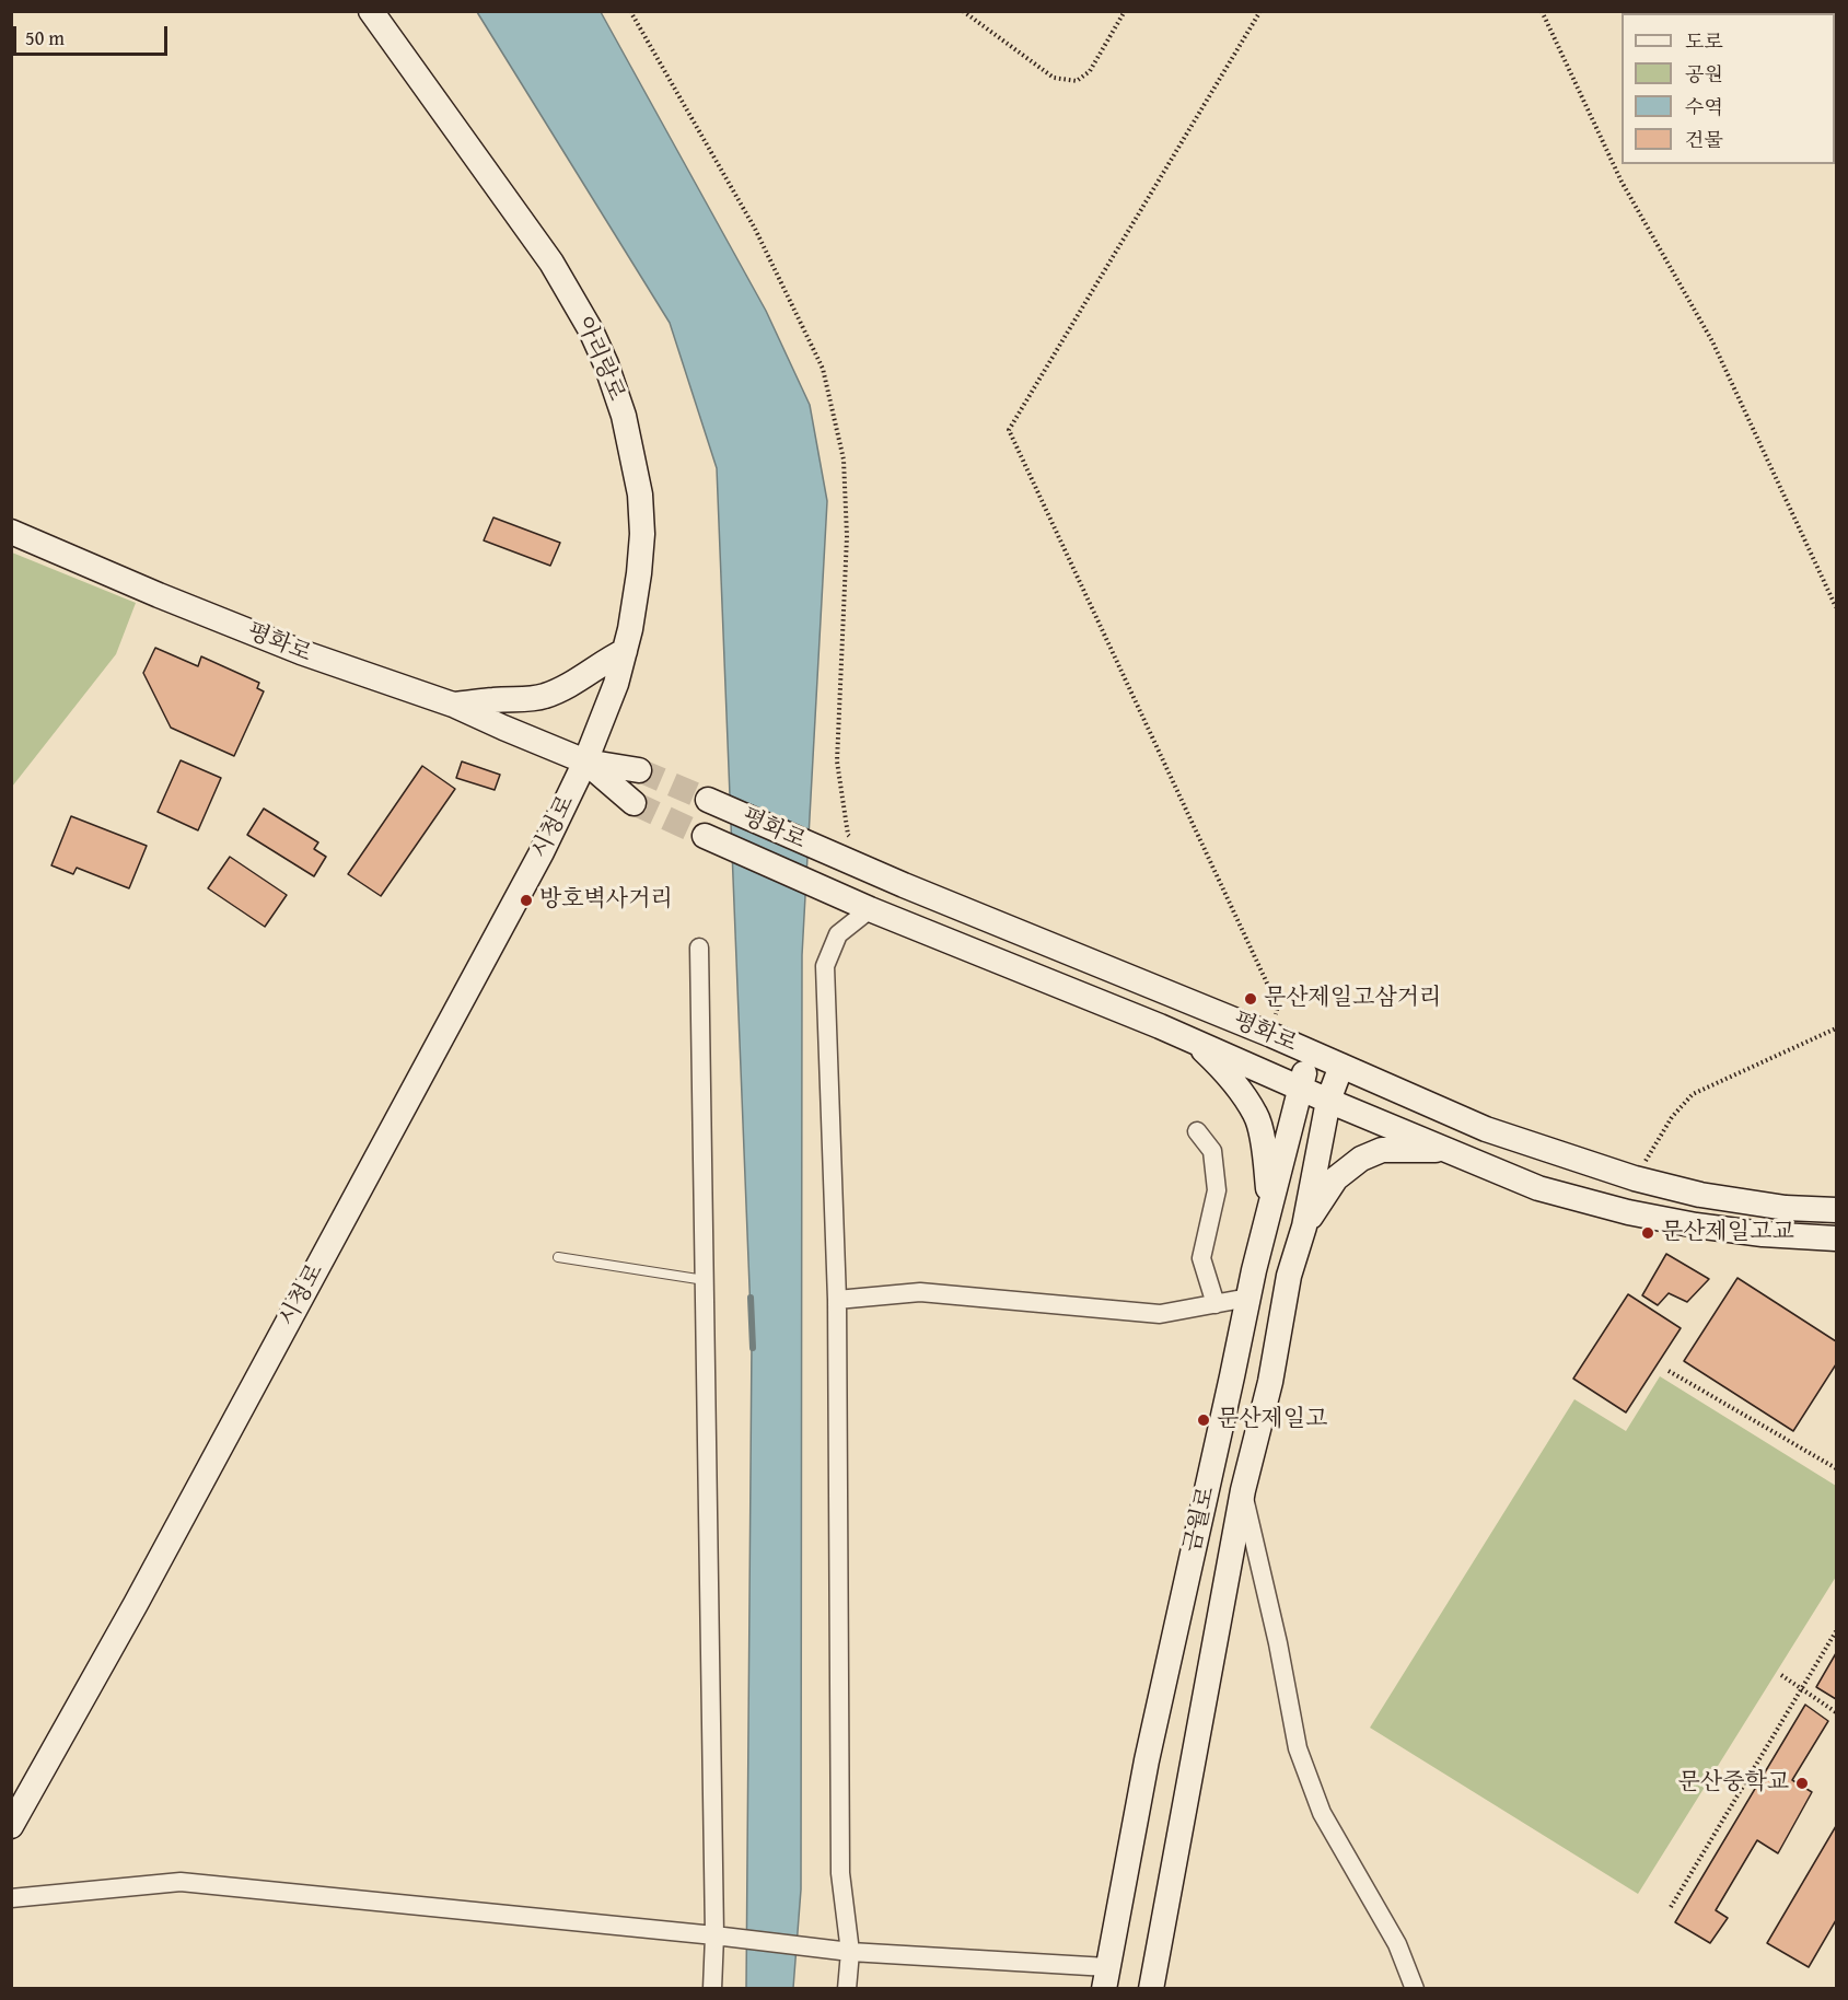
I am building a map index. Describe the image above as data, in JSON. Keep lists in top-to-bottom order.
{
  "streets": {
    "main road": [
      "아리랑로",
      "평화로",
      "시청로",
      "금월로"
    ]
  },
  "crossings": [
    ["아리랑로", "평화로"],
    ["아리랑로", "시청로"],
    ["평화로", "시청로"],
    ["평화로", "금월로"]
  ],
  "places": [
    "방호벽사거리",
    "문산제일고삼거리",
    "문산제일고교",
    "문산제일고",
    "문산중학교"
  ],
  "legend": [
    "도로",
    "공원",
    "수역",
    "건물"
  ],
  "scale_bar": "50 m"
}
